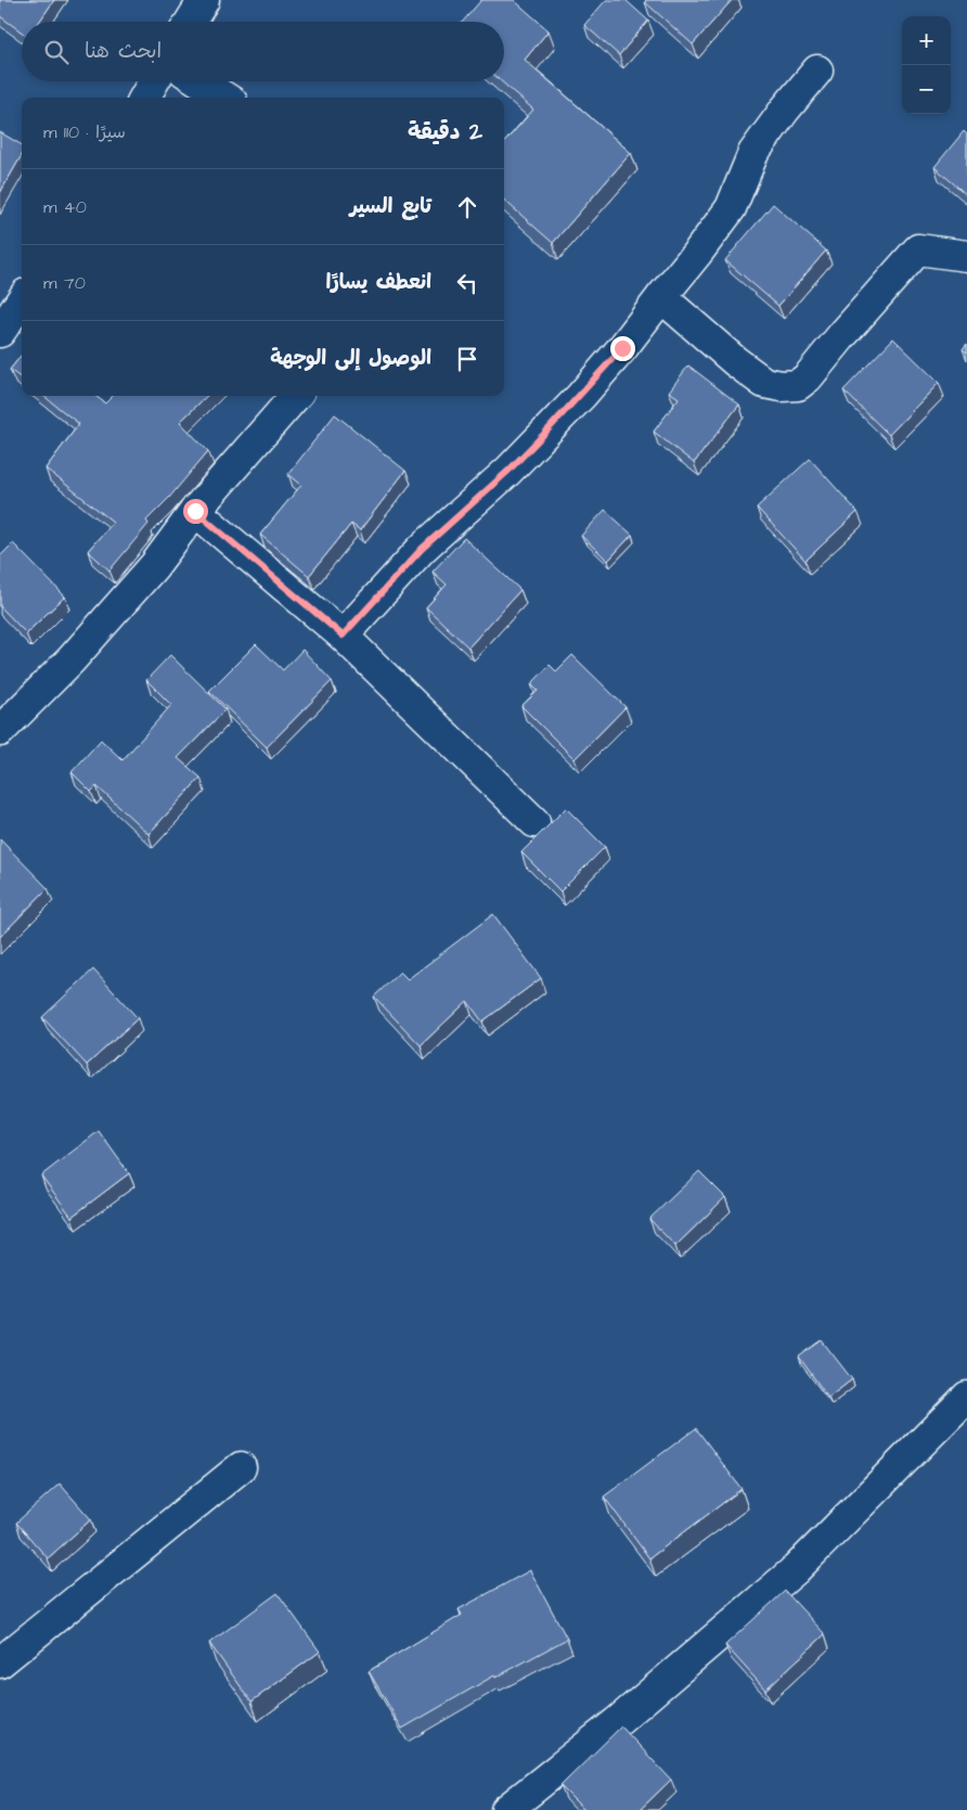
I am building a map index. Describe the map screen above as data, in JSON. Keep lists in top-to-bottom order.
{
  "page": {
    "map_buttons": ["+", "−"],
    "search": "ابحث هنا",
    "heading": ["2 دقيقة", "سيرًا · 110 m"],
    "list": [
      ["تابع السير", "40 m"],
      ["انعطف يسارًا", "70 m"],
      "الوصول إلى الوجهة"
    ]
  }
}
